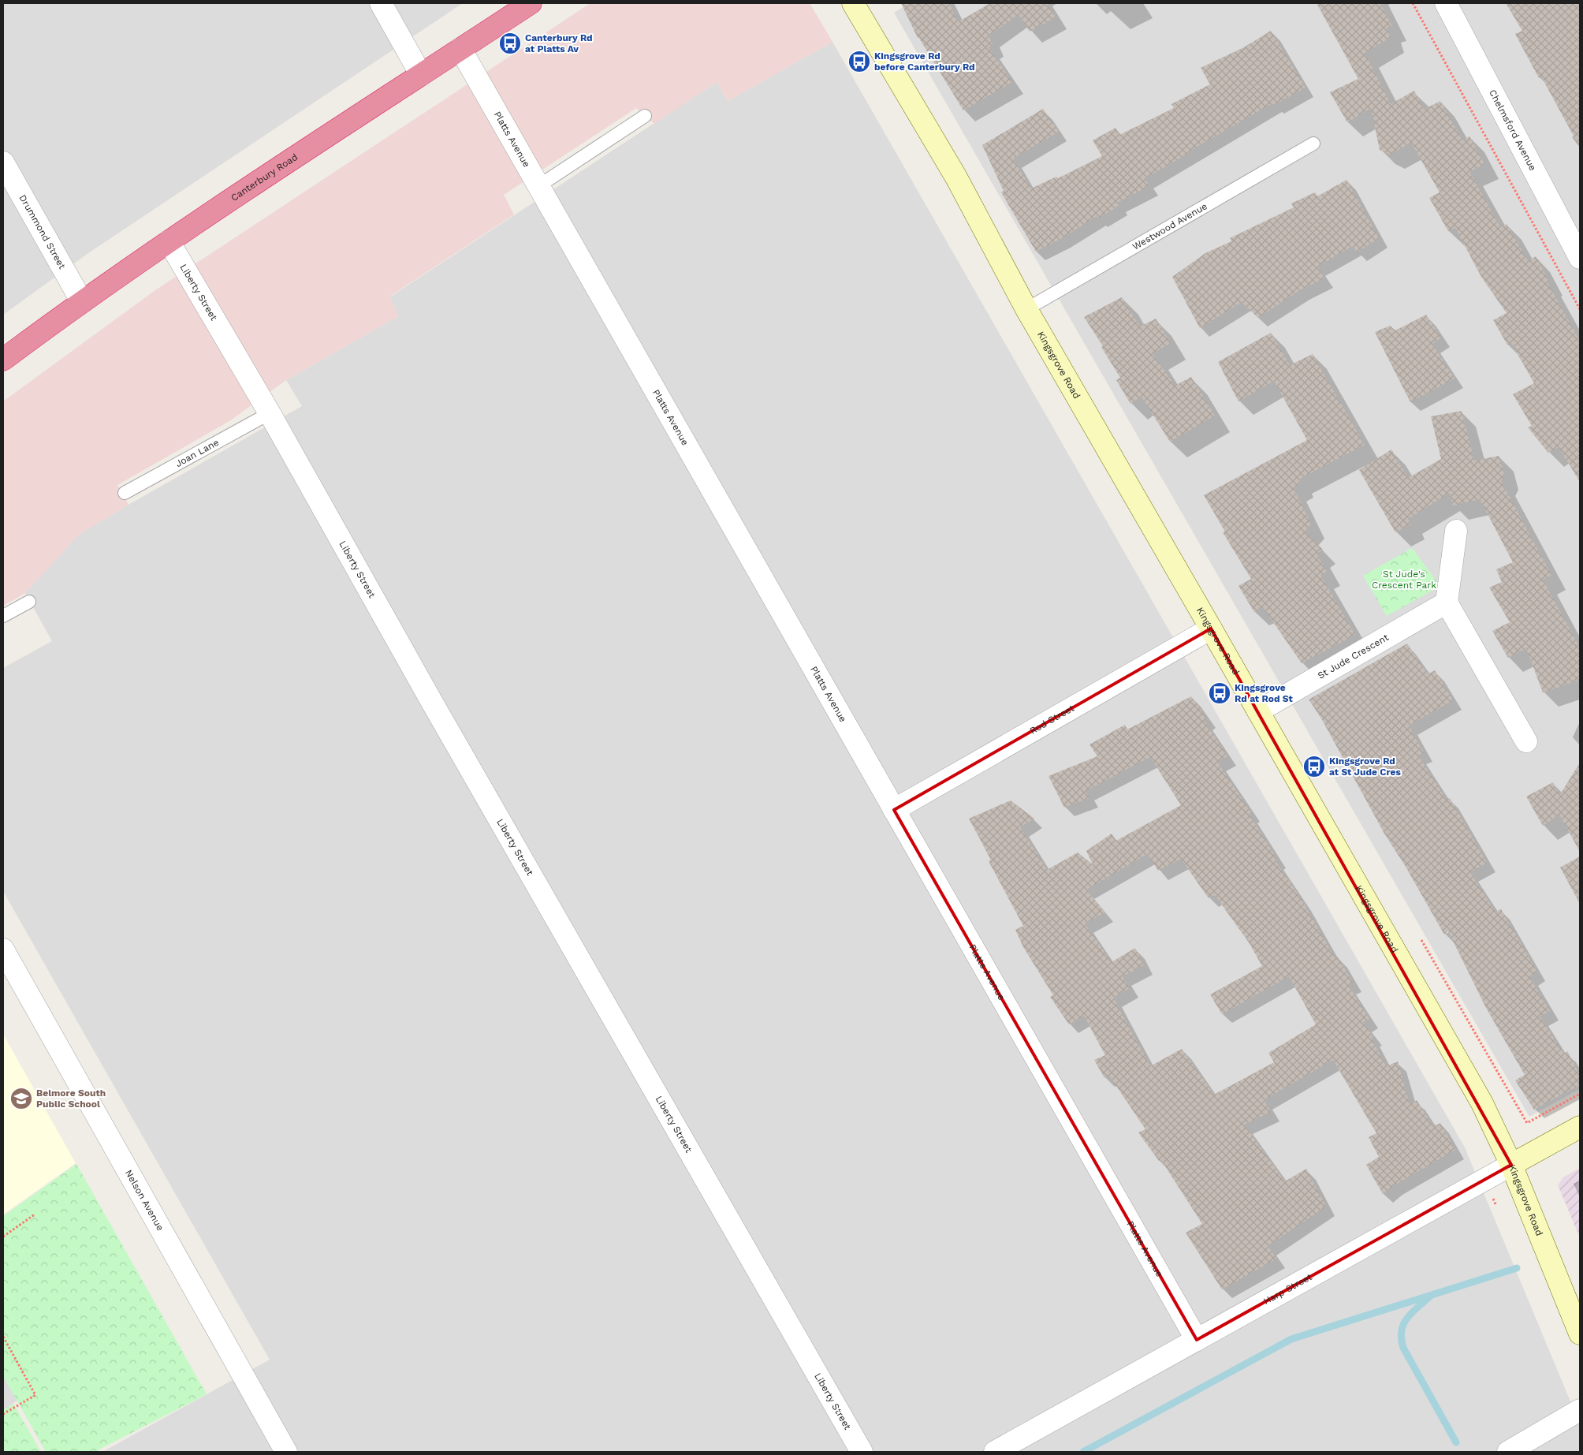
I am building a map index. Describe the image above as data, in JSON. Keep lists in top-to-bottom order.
{
  "streets": {
    "highway": ["Canterbury Road"],
    "main road": ["Kingsgrove Road", "Harp Street"],
    "street": [
      "Chelmsford Avenue",
      "Platts Avenue",
      "Drummond Street",
      "Liberty Street",
      "St Jude Crescent",
      "Rod Street",
      "Nelson Avenue"
    ],
    "lane": ["Westwood Avenue", "Joan Lane"]
  },
  "crossings": [
    ["Platts Avenue", "Canterbury Road"],
    ["Platts Avenue", "Rod Street"],
    ["Platts Avenue", "Harp Street"],
    ["Canterbury Road", "Drummond Street"],
    ["Canterbury Road", "Liberty Street"],
    ["Westwood Avenue", "Kingsgrove Road"],
    ["Liberty Street", "Joan Lane"],
    ["Kingsgrove Road", "St Jude Crescent"],
    ["Kingsgrove Road", "Rod Street"],
    ["Kingsgrove Road", "Harp Street"]
  ],
  "parks": ["St Jude's Crescent Park"],
  "places": {
    "bus stop": [
      "Canterbury Rd at Platts Av",
      "Kingsgrove Rd before Canterbury Rd",
      "Kingsgrove Rd at Rod St",
      "Kingsgrove Rd at St Jude Cres"
    ],
    "school or university": ["Belmore South Public School"]
  }
}
